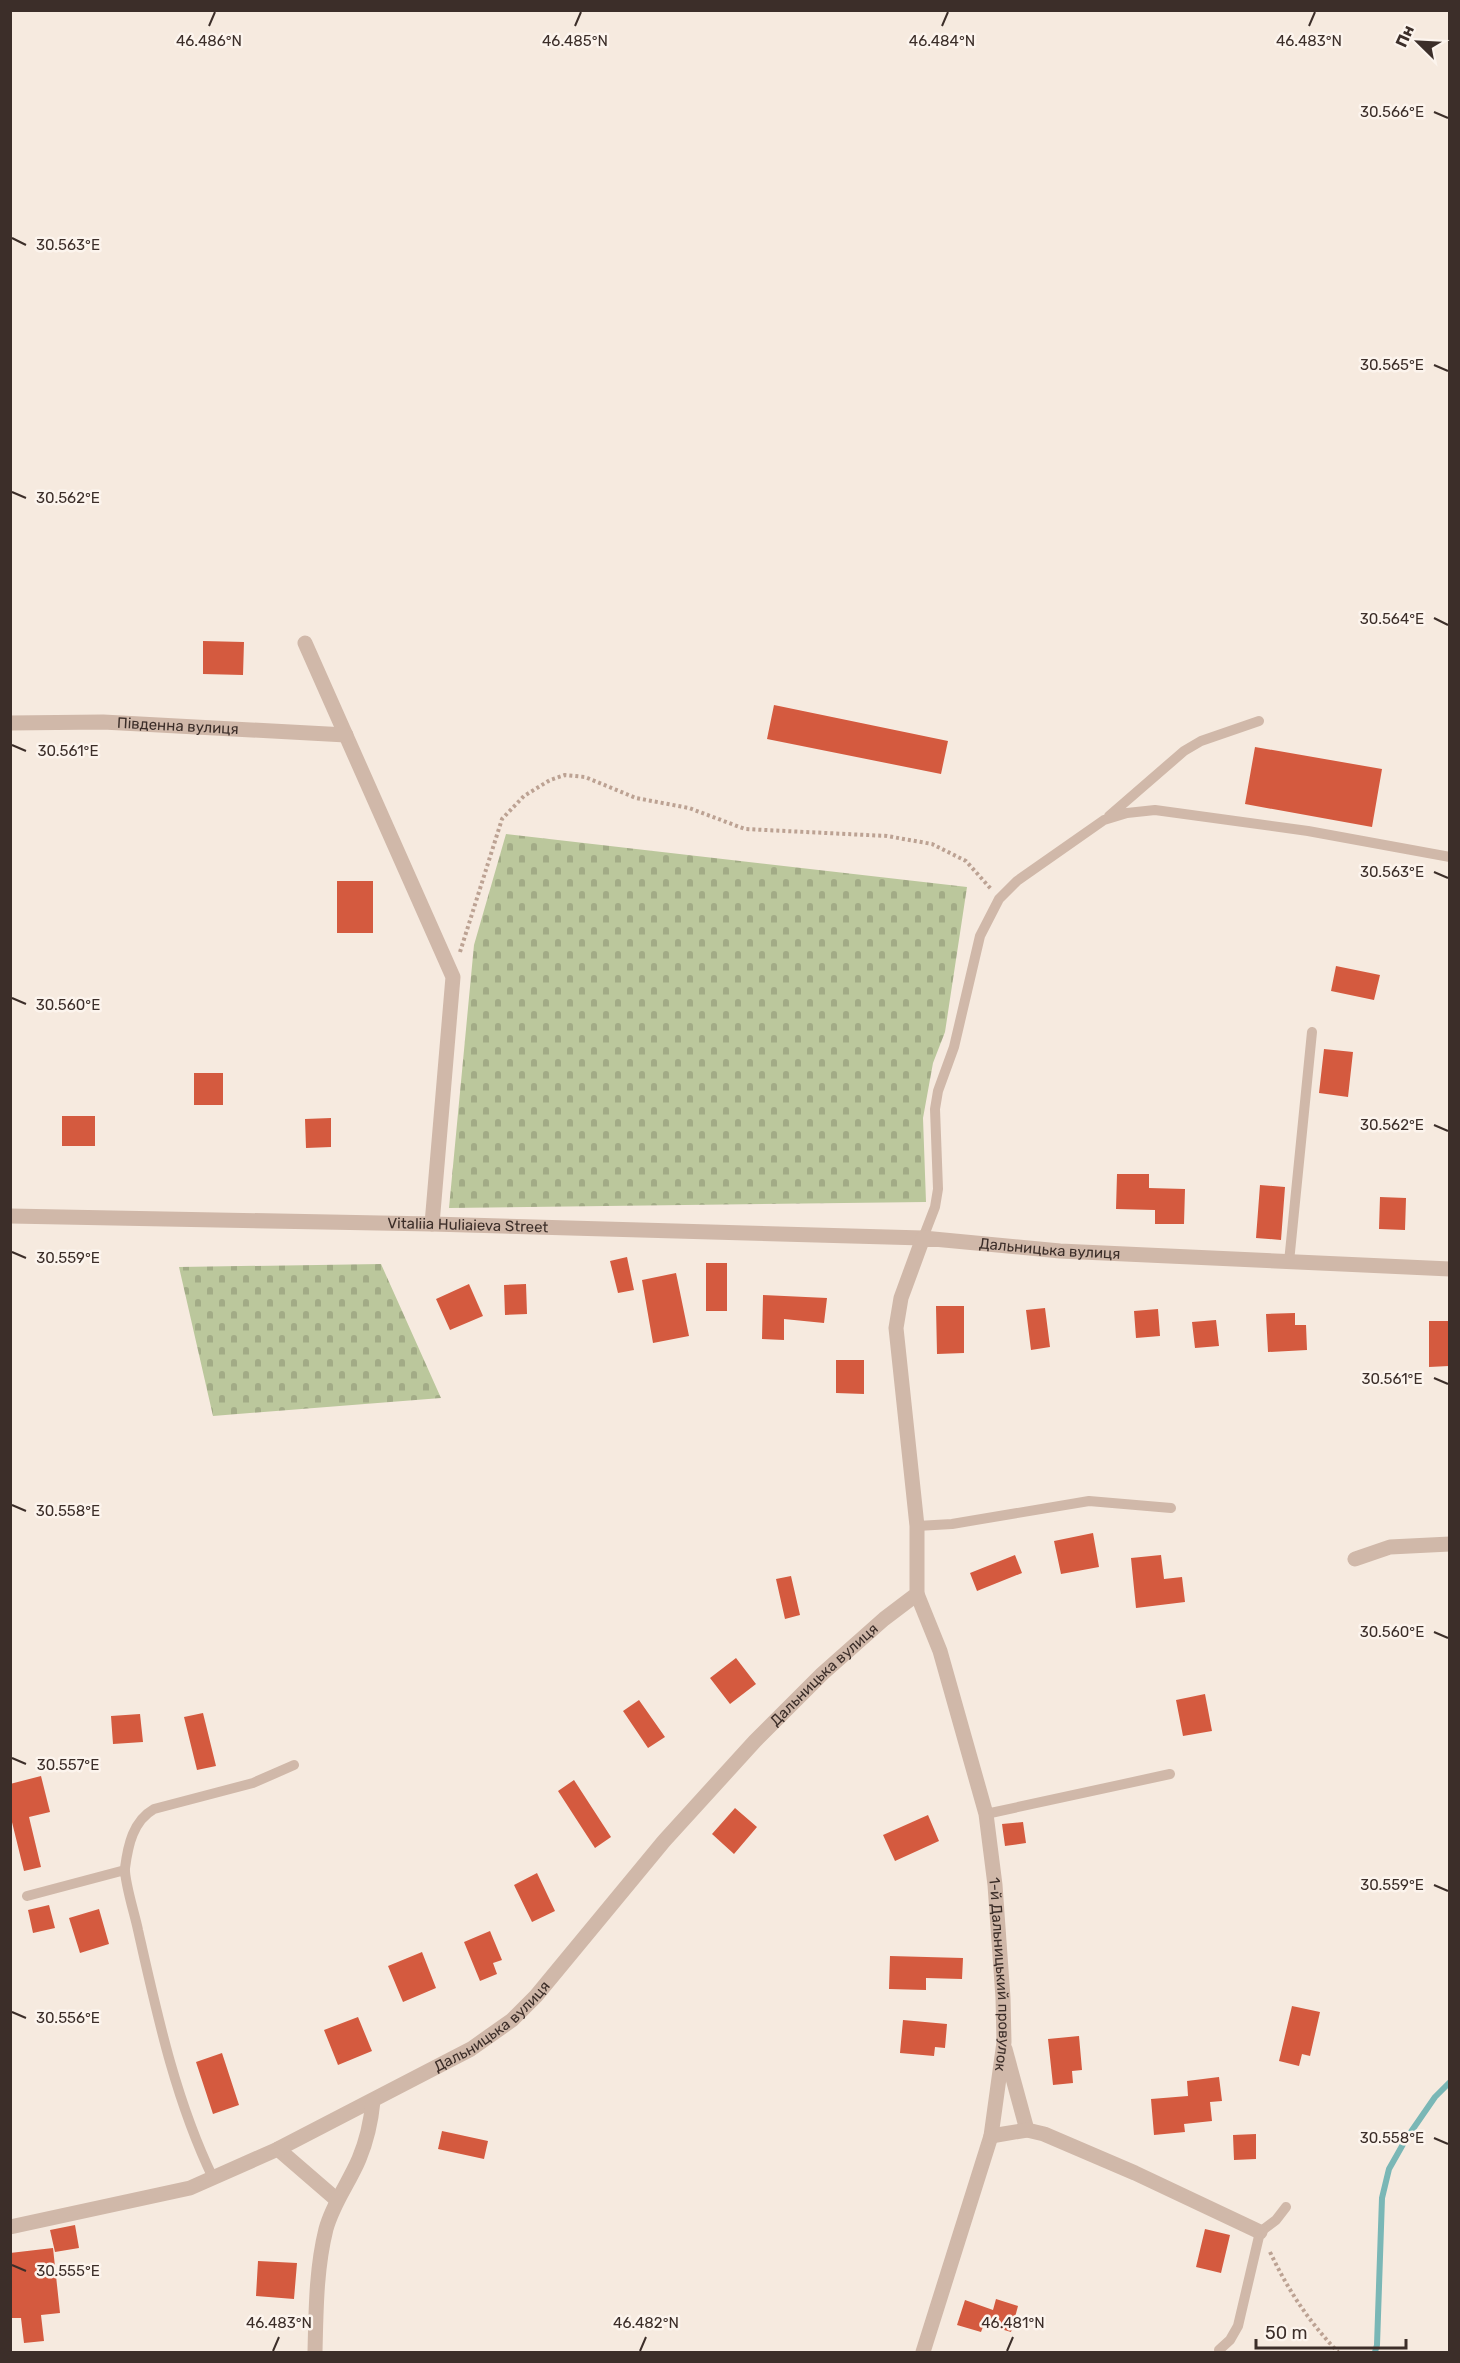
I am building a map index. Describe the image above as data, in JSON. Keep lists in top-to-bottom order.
{
  "streets": {
    "street": [
      "Південна вулиця",
      "Vitaliia Huliaieva Street",
      "Дальницька вулиця",
      "1-й Дальницький провулок"
    ]
  },
  "crossings": [
    ["Vitaliia Huliaieva Street", "Дальницька вулиця"],
    ["Дальницька вулиця", "1-й Дальницький провулок"]
  ],
  "scale_bar": "50 m",
  "north": "top left",
  "coordinates": [
    "46.486°N",
    "46.485°N",
    "46.484°N",
    "46.483°N",
    "30.566°E",
    "30.563°E",
    "30.565°E",
    "30.562°E",
    "30.564°E",
    "30.561°E",
    "30.560°E",
    "30.559°E",
    "30.558°E",
    "30.557°E",
    "30.556°E",
    "30.555°E",
    "46.482°N",
    "46.481°N"
  ]
}
